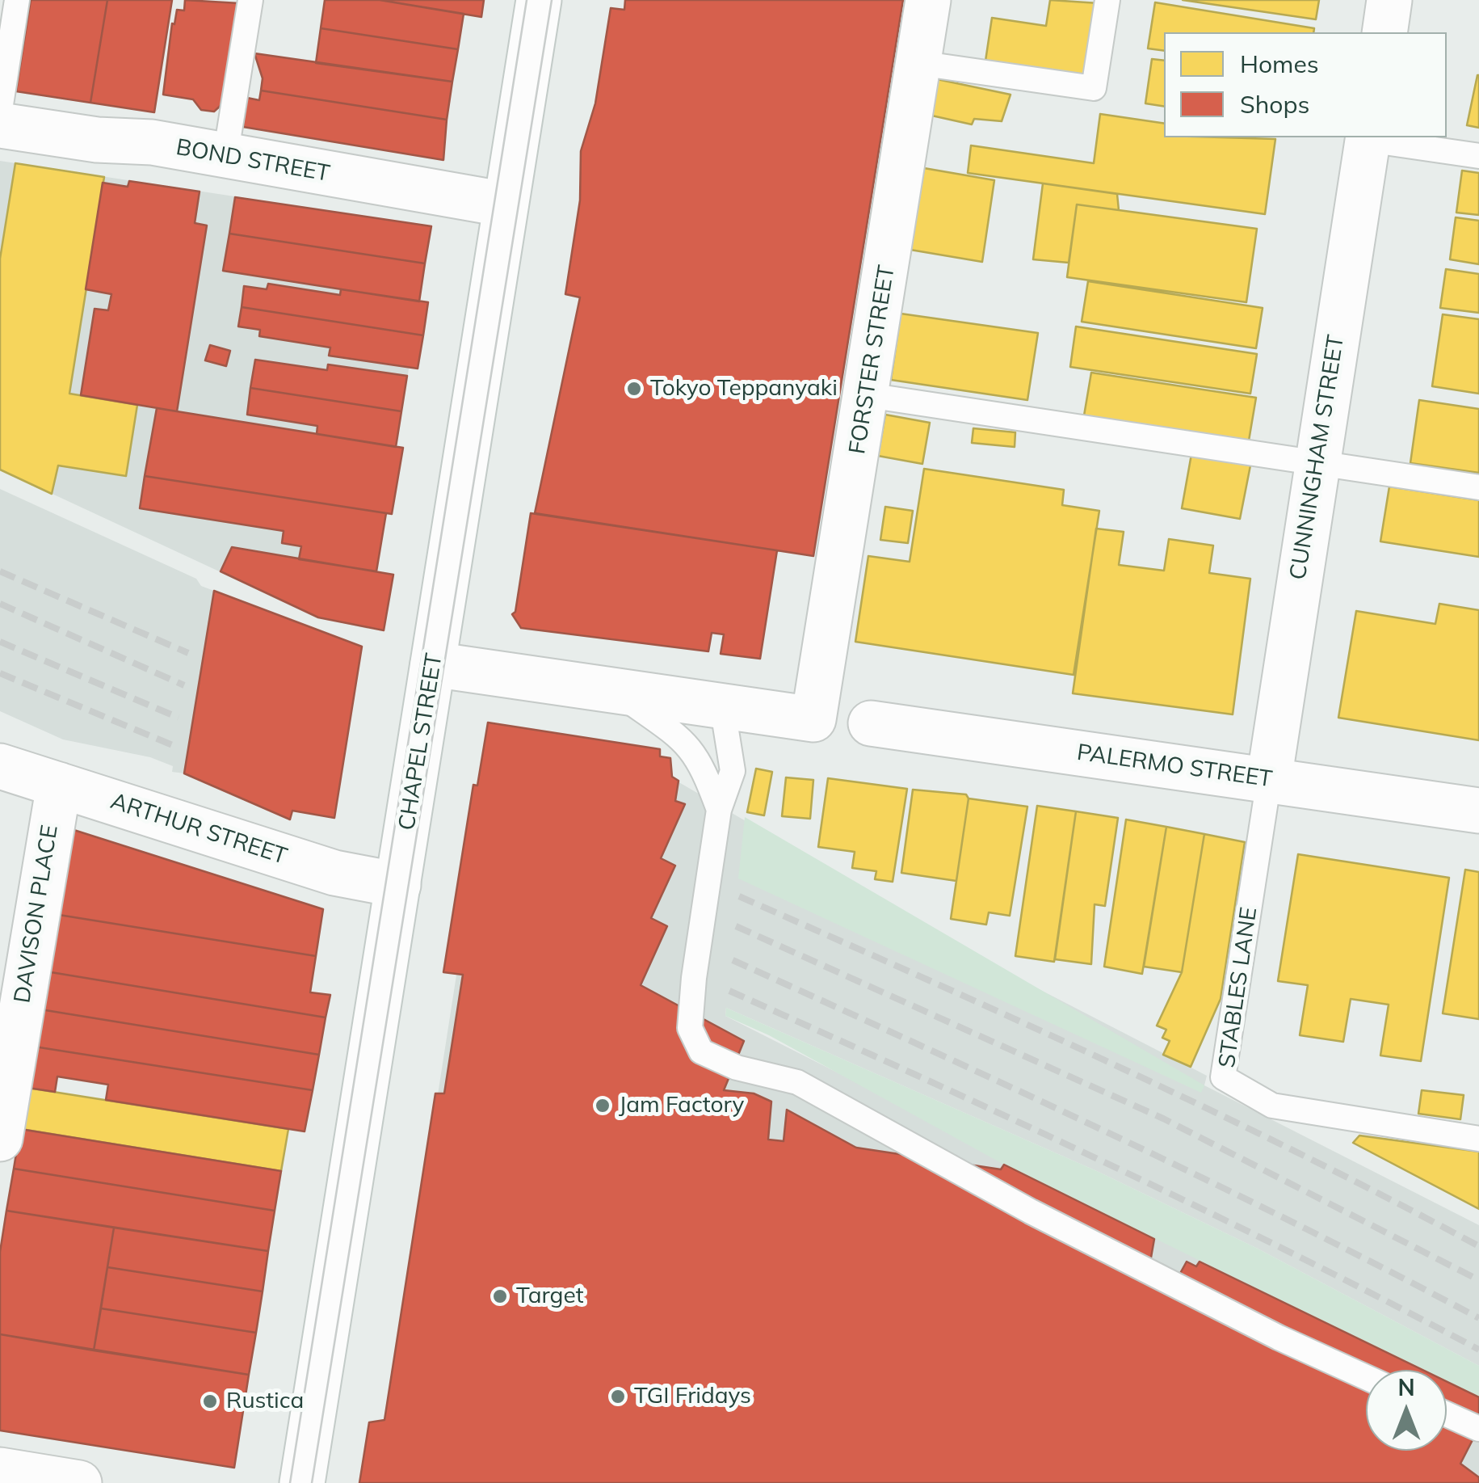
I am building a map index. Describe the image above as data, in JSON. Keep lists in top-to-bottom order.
{
  "streets": {
    "street": [
      "BOND STREET",
      "FORSTER STREET",
      "CUNNINGHAM STREET",
      "CHAPEL STREET",
      "PALERMO STREET",
      "ARTHUR STREET",
      "DAVISON PLACE"
    ],
    "lane": ["STABLES LANE"]
  },
  "crossings": [
    ["BOND STREET", "CHAPEL STREET"],
    ["CUNNINGHAM STREET", "PALERMO STREET"],
    ["CUNNINGHAM STREET", "STABLES LANE"],
    ["CHAPEL STREET", "ARTHUR STREET"],
    ["PALERMO STREET", "STABLES LANE"],
    ["ARTHUR STREET", "DAVISON PLACE"]
  ],
  "places": [
    "Tokyo Teppanyaki",
    "Jam Factory",
    "Target",
    "TGI Fridays",
    "Rustica"
  ],
  "legend": ["Homes", "Shops"],
  "north": "top"
}
